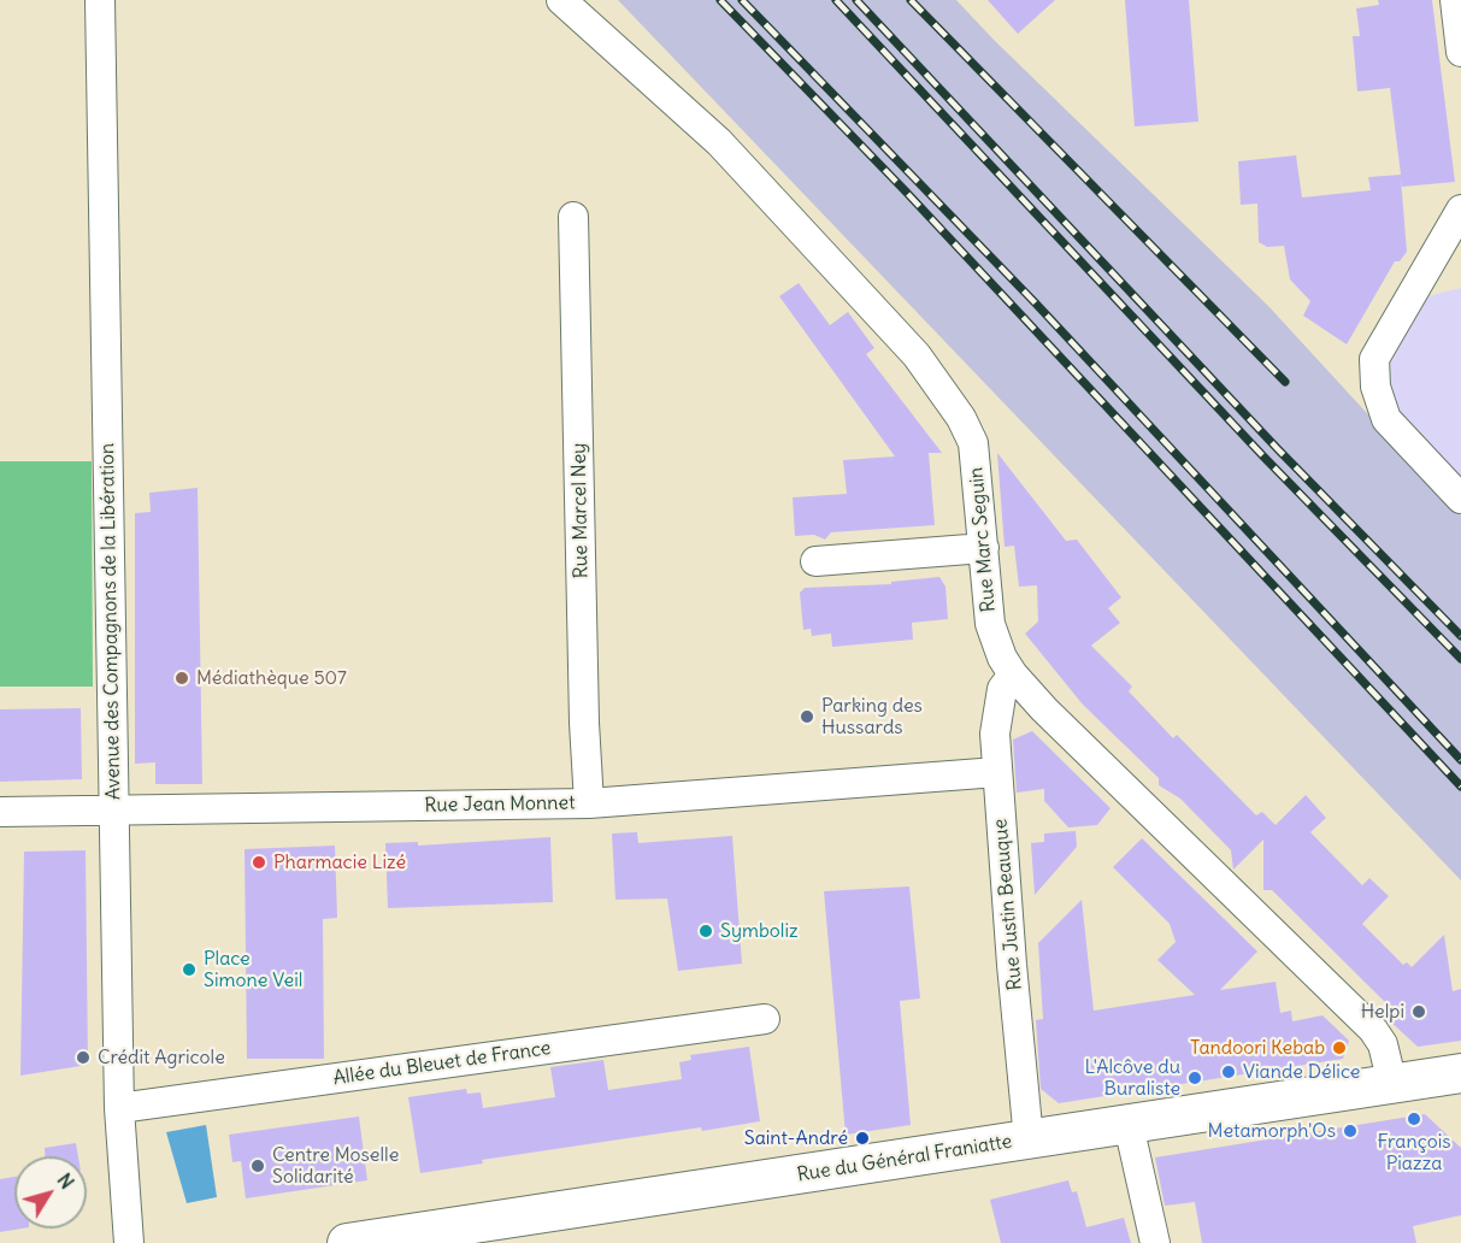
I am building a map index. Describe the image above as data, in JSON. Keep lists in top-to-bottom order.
{
  "streets": {
    "main road": ["Rue du Général Franiatte"],
    "street": [
      "Rue Marcel Ney",
      "Rue Marc Seguin",
      "Avenue des Compagnons de la Libération",
      "Rue Jean Monnet",
      "Rue Justin Beauque",
      "Allée du Bleuet de France"
    ]
  },
  "crossings": [
    ["Rue Marcel Ney", "Rue Jean Monnet"],
    ["Rue Marc Seguin", "Rue Justin Beauque"],
    ["Rue Marc Seguin", "Rue du Général Franiatte"],
    ["Avenue des Compagnons de la Libération", "Rue Jean Monnet"],
    ["Avenue des Compagnons de la Libération", "Allée du Bleuet de France"],
    ["Rue Jean Monnet", "Rue Justin Beauque"],
    ["Rue Justin Beauque", "Rue du Général Franiatte"]
  ],
  "places": [
    "Médiathèque 507",
    "Parking des Hussards",
    "Pharmacie Lizé",
    "Symboliz",
    "Place Simone Veil",
    "Helpi",
    "Tandoori Kebab",
    "Crédit Agricole",
    "Viande Délice",
    "L'Alcôve du Buraliste",
    "François Piazza",
    "Metamorph'Os",
    "Saint-André",
    "Centre Moselle Solidarité"
  ],
  "north": "top right"
}
